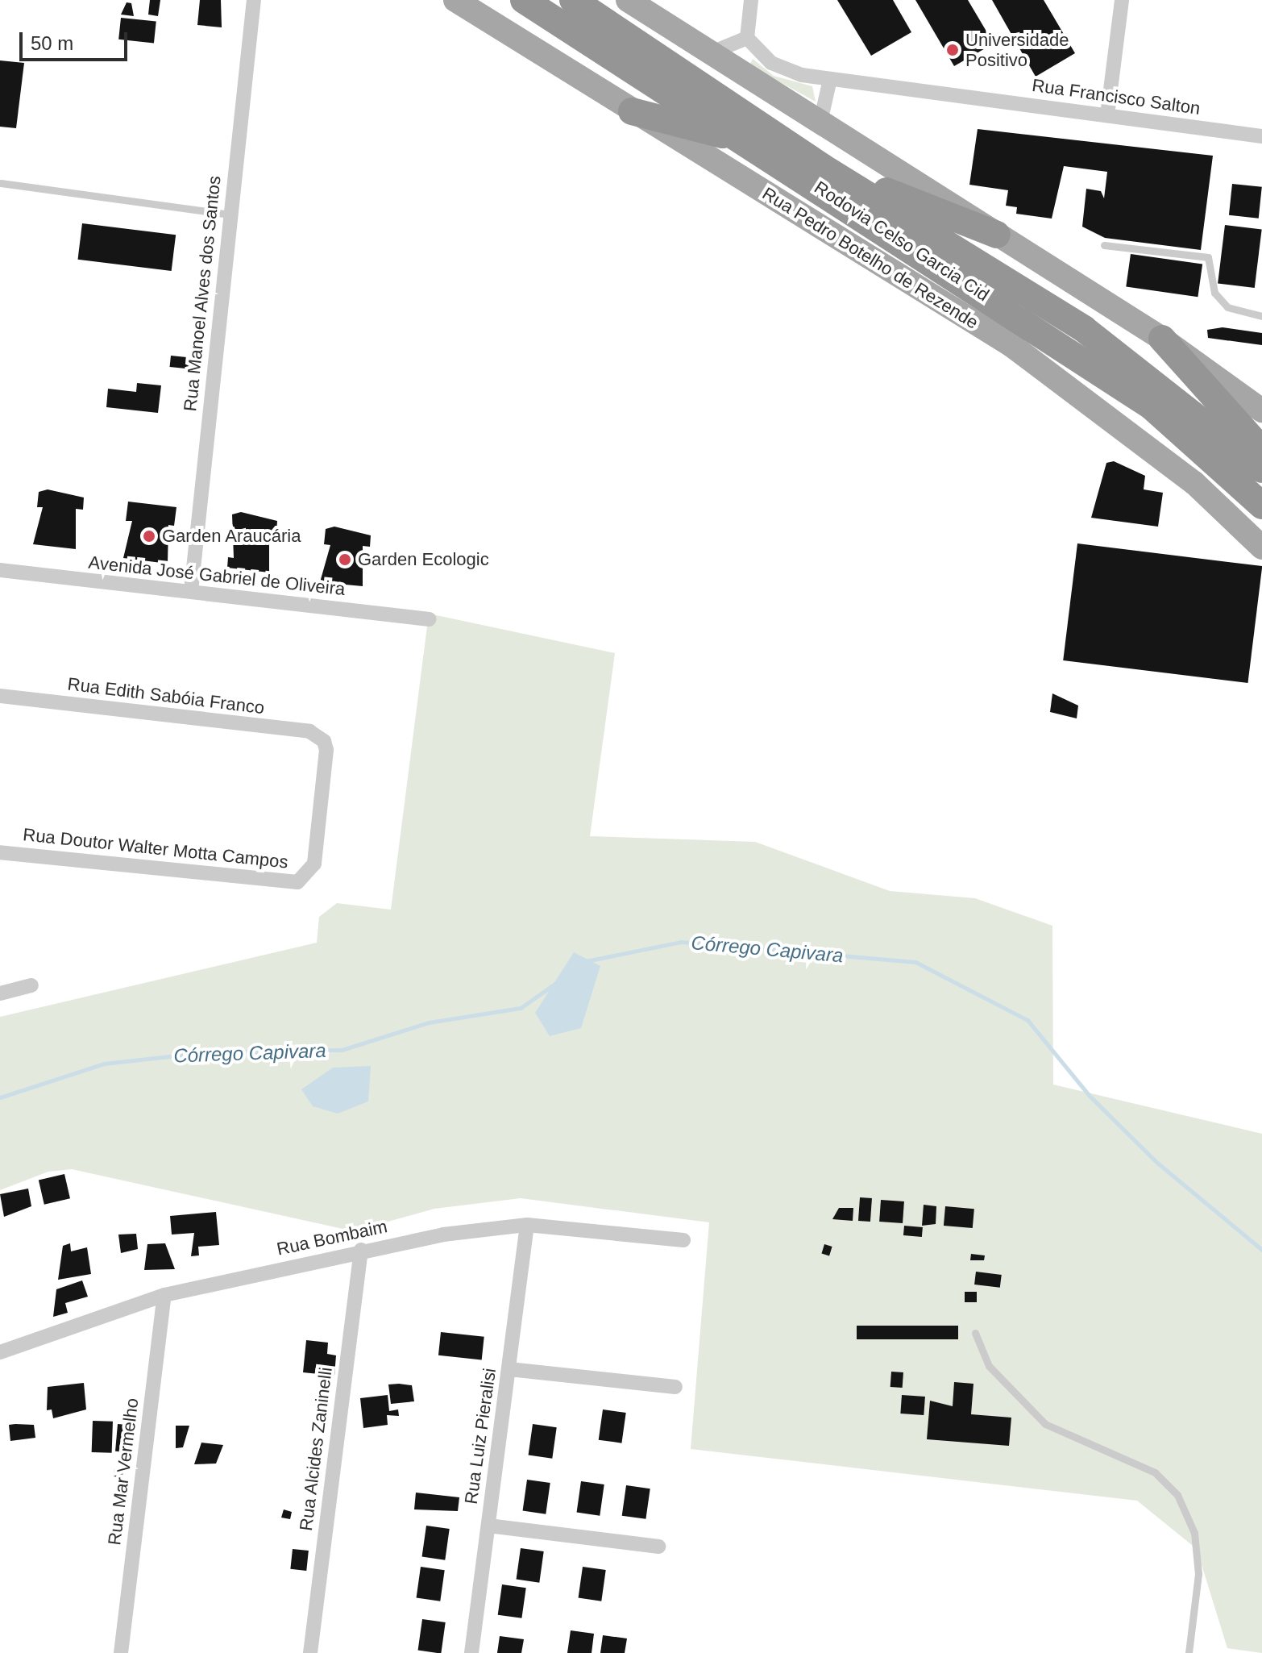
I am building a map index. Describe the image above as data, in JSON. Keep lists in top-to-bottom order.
{
  "streets": {
    "highway": ["Rodovia Celso Garcia Cid"],
    "main road": ["Rua Pedro Botelho de Rezende"],
    "street": [
      "Rua Francisco Salton",
      "Rua Manoel Alves dos Santos",
      "Avenida José Gabriel de Oliveira",
      "Rua Edith Sabóia Franco",
      "Rua Doutor Walter Motta Campos",
      "Rua Bombaim",
      "Rua Luiz Pieralisi",
      "Rua Alcides Zaninelli",
      "Rua Mar Vermelho"
    ]
  },
  "crossings": [
    ["Rua Manoel Alves dos Santos", "Avenida José Gabriel de Oliveira"],
    ["Rua Edith Sabóia Franco", "Rua Doutor Walter Motta Campos"],
    ["Rua Bombaim", "Rua Luiz Pieralisi"],
    ["Rua Bombaim", "Rua Alcides Zaninelli"],
    ["Rua Bombaim", "Rua Mar Vermelho"]
  ],
  "water": ["Córrego Capivara"],
  "places": ["Universidade Positivo", "Garden Araucária", "Garden Ecologic"],
  "scale_bar": "50 m"
}
